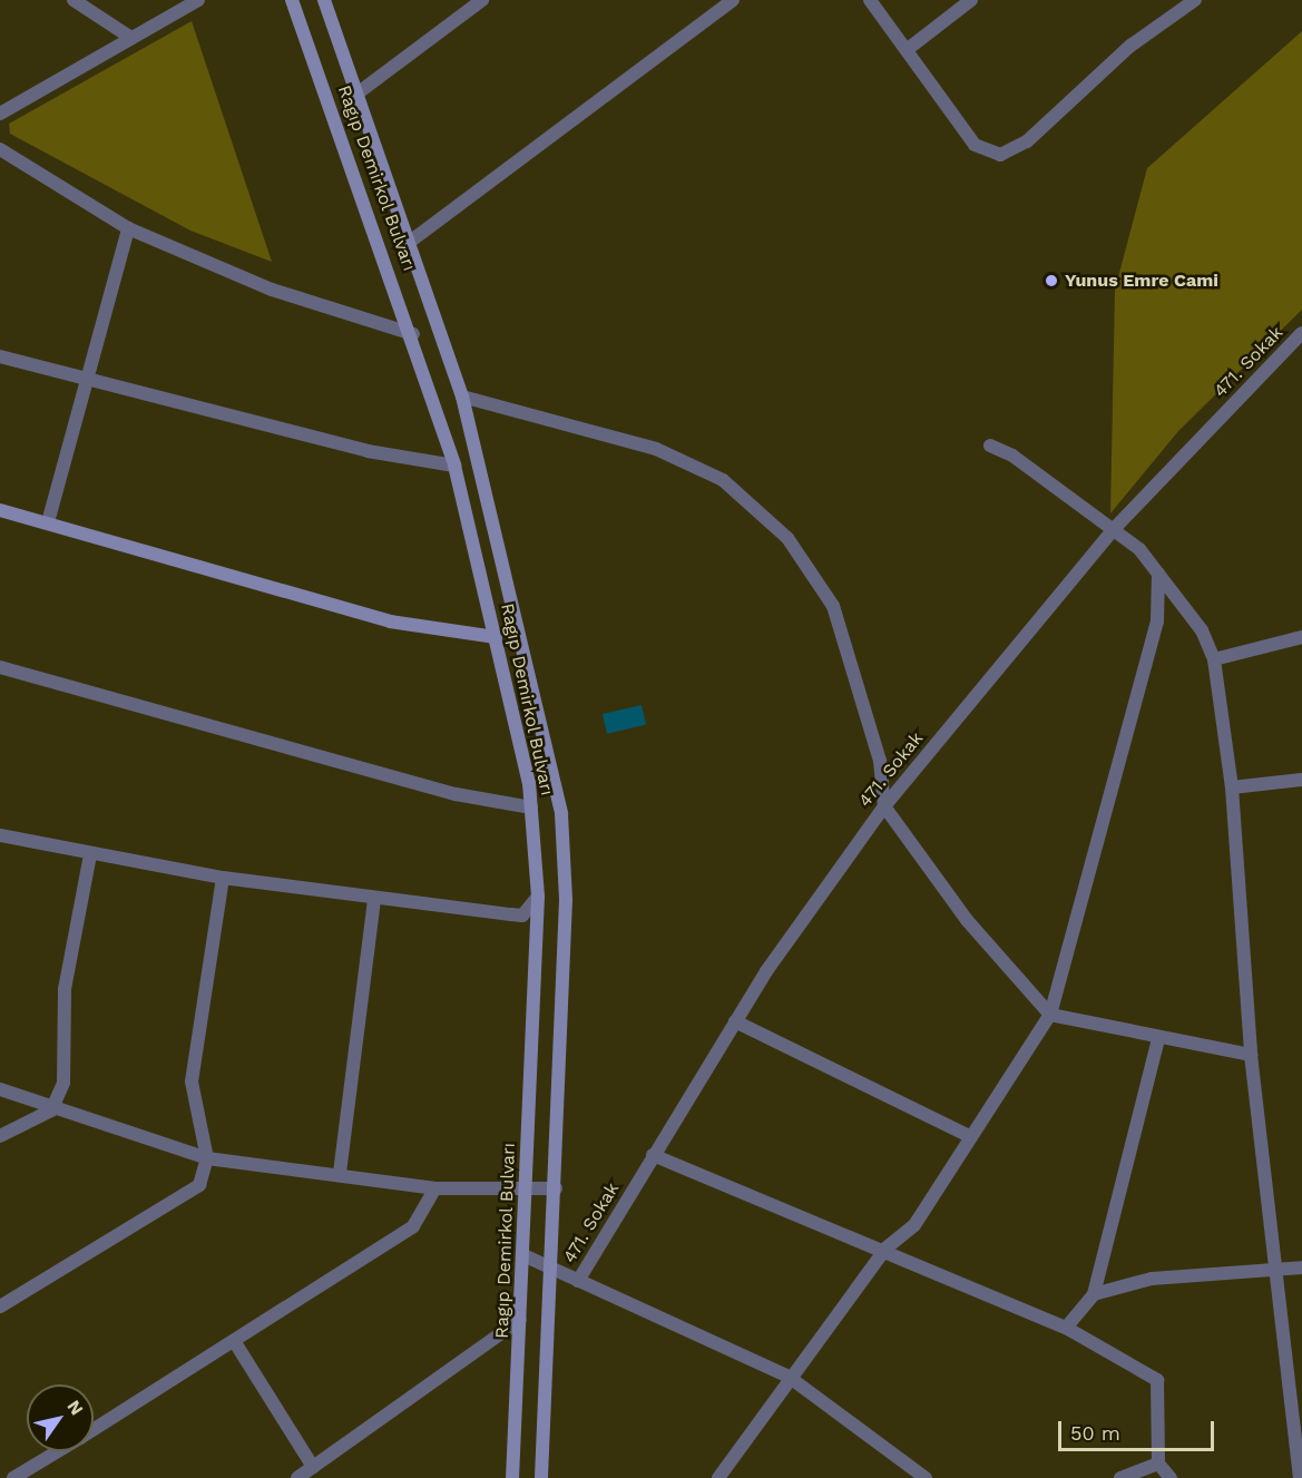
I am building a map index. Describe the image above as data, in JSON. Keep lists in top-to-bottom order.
{
  "streets": {
    "main road": ["Ragıp Demirkol Bulvarı"],
    "street": ["471. Sokak"]
  },
  "places": ["Yunus Emre Cami"],
  "scale_bar": "50 m",
  "north": "top right"
}
